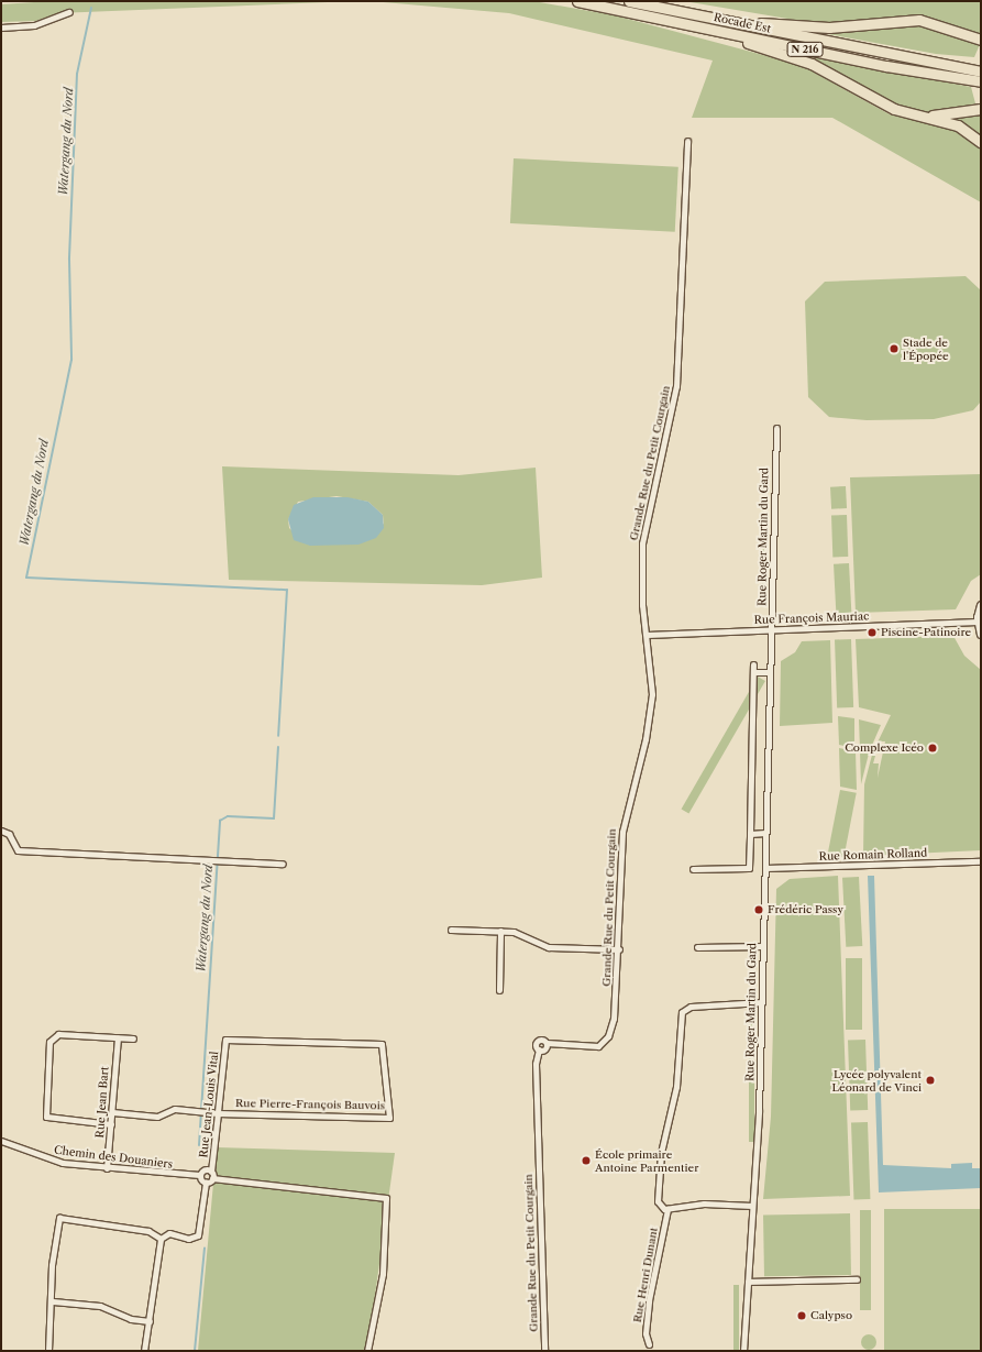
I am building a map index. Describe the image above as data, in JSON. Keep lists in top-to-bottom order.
{
  "streets": {
    "highway": ["Rocade Est", "N 216"],
    "street": [
      "Grande Rue du Petit Courgain",
      "Rue Roger Martin du Gard",
      "Rue François Mauriac",
      "Rue Romain Rolland",
      "Rue Jean Bart",
      "Rue Jean-Louis Vital",
      "Rue Pierre-François Bauvois",
      "Chemin des Douaniers",
      "Rue Henri Dunant"
    ]
  },
  "crossings": [
    ["Grande Rue du Petit Courgain", "Rue François Mauriac"],
    ["Rue Roger Martin du Gard", "Rue François Mauriac"],
    ["Rue Roger Martin du Gard", "Rue Romain Rolland"],
    ["Rue Jean Bart", "Rue Pierre-François Bauvois"],
    ["Rue Jean Bart", "Chemin des Douaniers"],
    ["Rue Jean-Louis Vital", "Rue Pierre-François Bauvois"]
  ],
  "water": ["Watergang du Nord"],
  "places": [
    "Stade de l'Épopée",
    "Piscine-Patinoire",
    "Complexe Icéo",
    "Frédéric Passy",
    "Lycée polyvalent Léonard de Vinci",
    "École primaire Antoine Parmentier",
    "Calypso"
  ]
}
